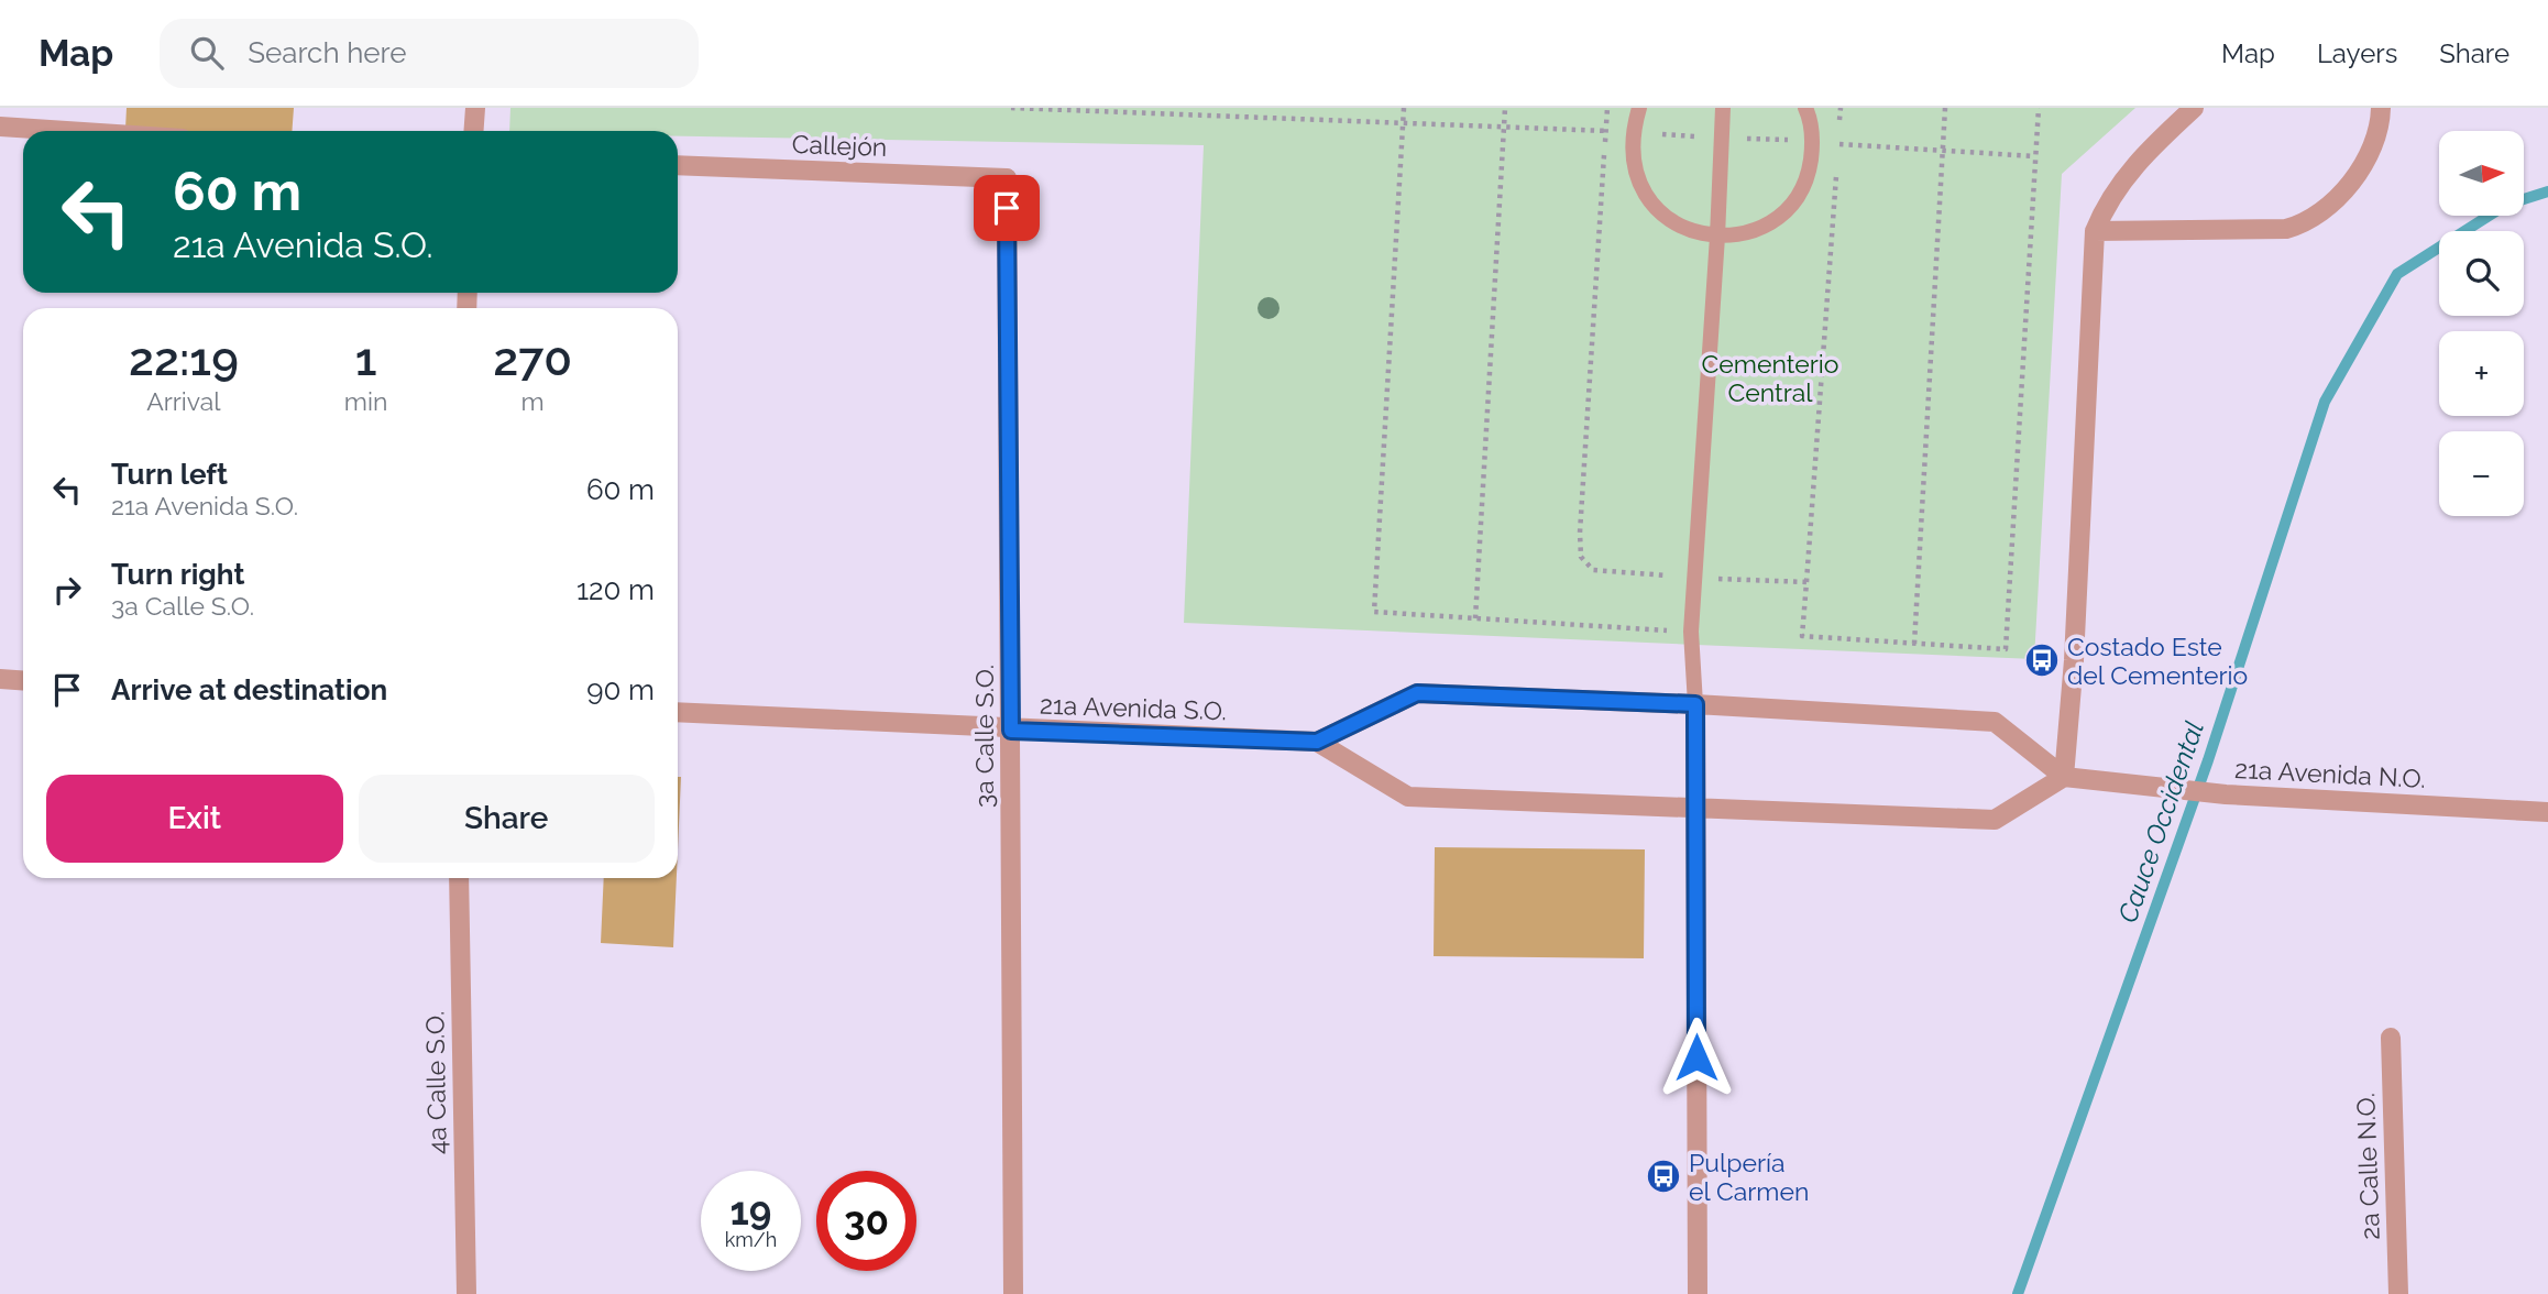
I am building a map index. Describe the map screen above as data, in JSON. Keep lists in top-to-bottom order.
{
  "streets": {
    "street": [
      "Callejón",
      "21a Avenida S.O.",
      "3a Calle S.O.",
      "21a Avenida N.O.",
      "4a Calle S.O.",
      "2a Calle N.O."
    ]
  },
  "crossings": [
    ["Callejón", "3a Calle S.O."],
    ["21a Avenida S.O.", "3a Calle S.O."]
  ],
  "water": ["Cauce Occidental"],
  "parks": ["Cementerio Central"],
  "places": {
    "bus stop": ["Costado Este del Cementerio", "Pulpería el Carmen"]
  },
  "north": "right",
  "page": {
    "header": "Map",
    "search": "Search here",
    "nav": ["Map", "Layers", "Share"],
    "map_buttons": ["+", "−"],
    "turn": ["60 m", "21a Avenida S.O."],
    "eta": [
      "22:19",
      "Arrival",
      "1",
      "min",
      "270",
      "m"
    ],
    "list": [
      {
        "name": "Turn left",
        "note": "21a Avenida S.O.",
        "value": "60 m"
      },
      {
        "name": "Turn right",
        "note": "3a Calle S.O.",
        "value": "120 m"
      },
      {
        "name": "Arrive at destination",
        "value": "90 m"
      }
    ],
    "buttons": ["Exit", "Share"],
    "speed": "19 km/h",
    "limit": "30"
  }
}
